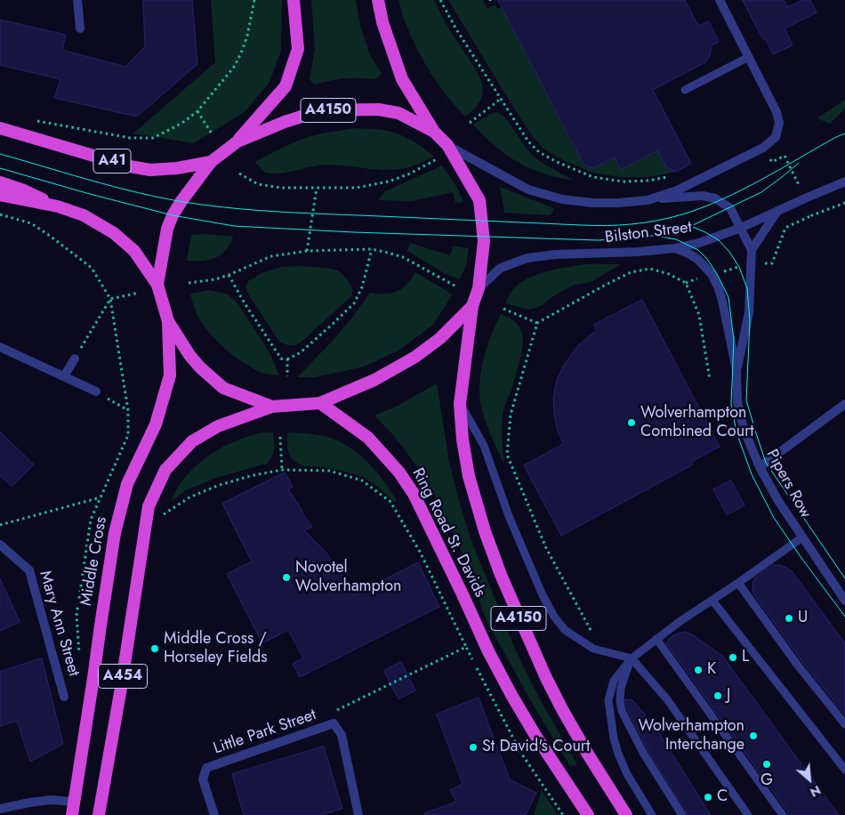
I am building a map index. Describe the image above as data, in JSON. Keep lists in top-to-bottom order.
{
  "streets": {
    "highway": [
      "A4150",
      "A41",
      "Ring Road St. Davids",
      "Middle Cross",
      "A454"
    ],
    "street": [
      "Bilston Street",
      "Pipers Row",
      "Mary Ann Street",
      "Little Park Street"
    ]
  },
  "crossings": [
    ["A4150", "A41"],
    ["A4150", "Bilston Street"],
    ["A4150", "Ring Road St. Davids"],
    ["A4150", "Middle Cross"],
    ["A4150", "A454"],
    ["Bilston Street", "Pipers Row"]
  ],
  "places": [
    "Wolverhampton Combined Court",
    "Novotel Wolverhampton",
    "U",
    "Middle Cross / Horseley Fields",
    "L",
    "K",
    "J",
    "Wolverhampton Interchange",
    "St David's Court",
    "G",
    "C"
  ],
  "north": "bottom right"
}
